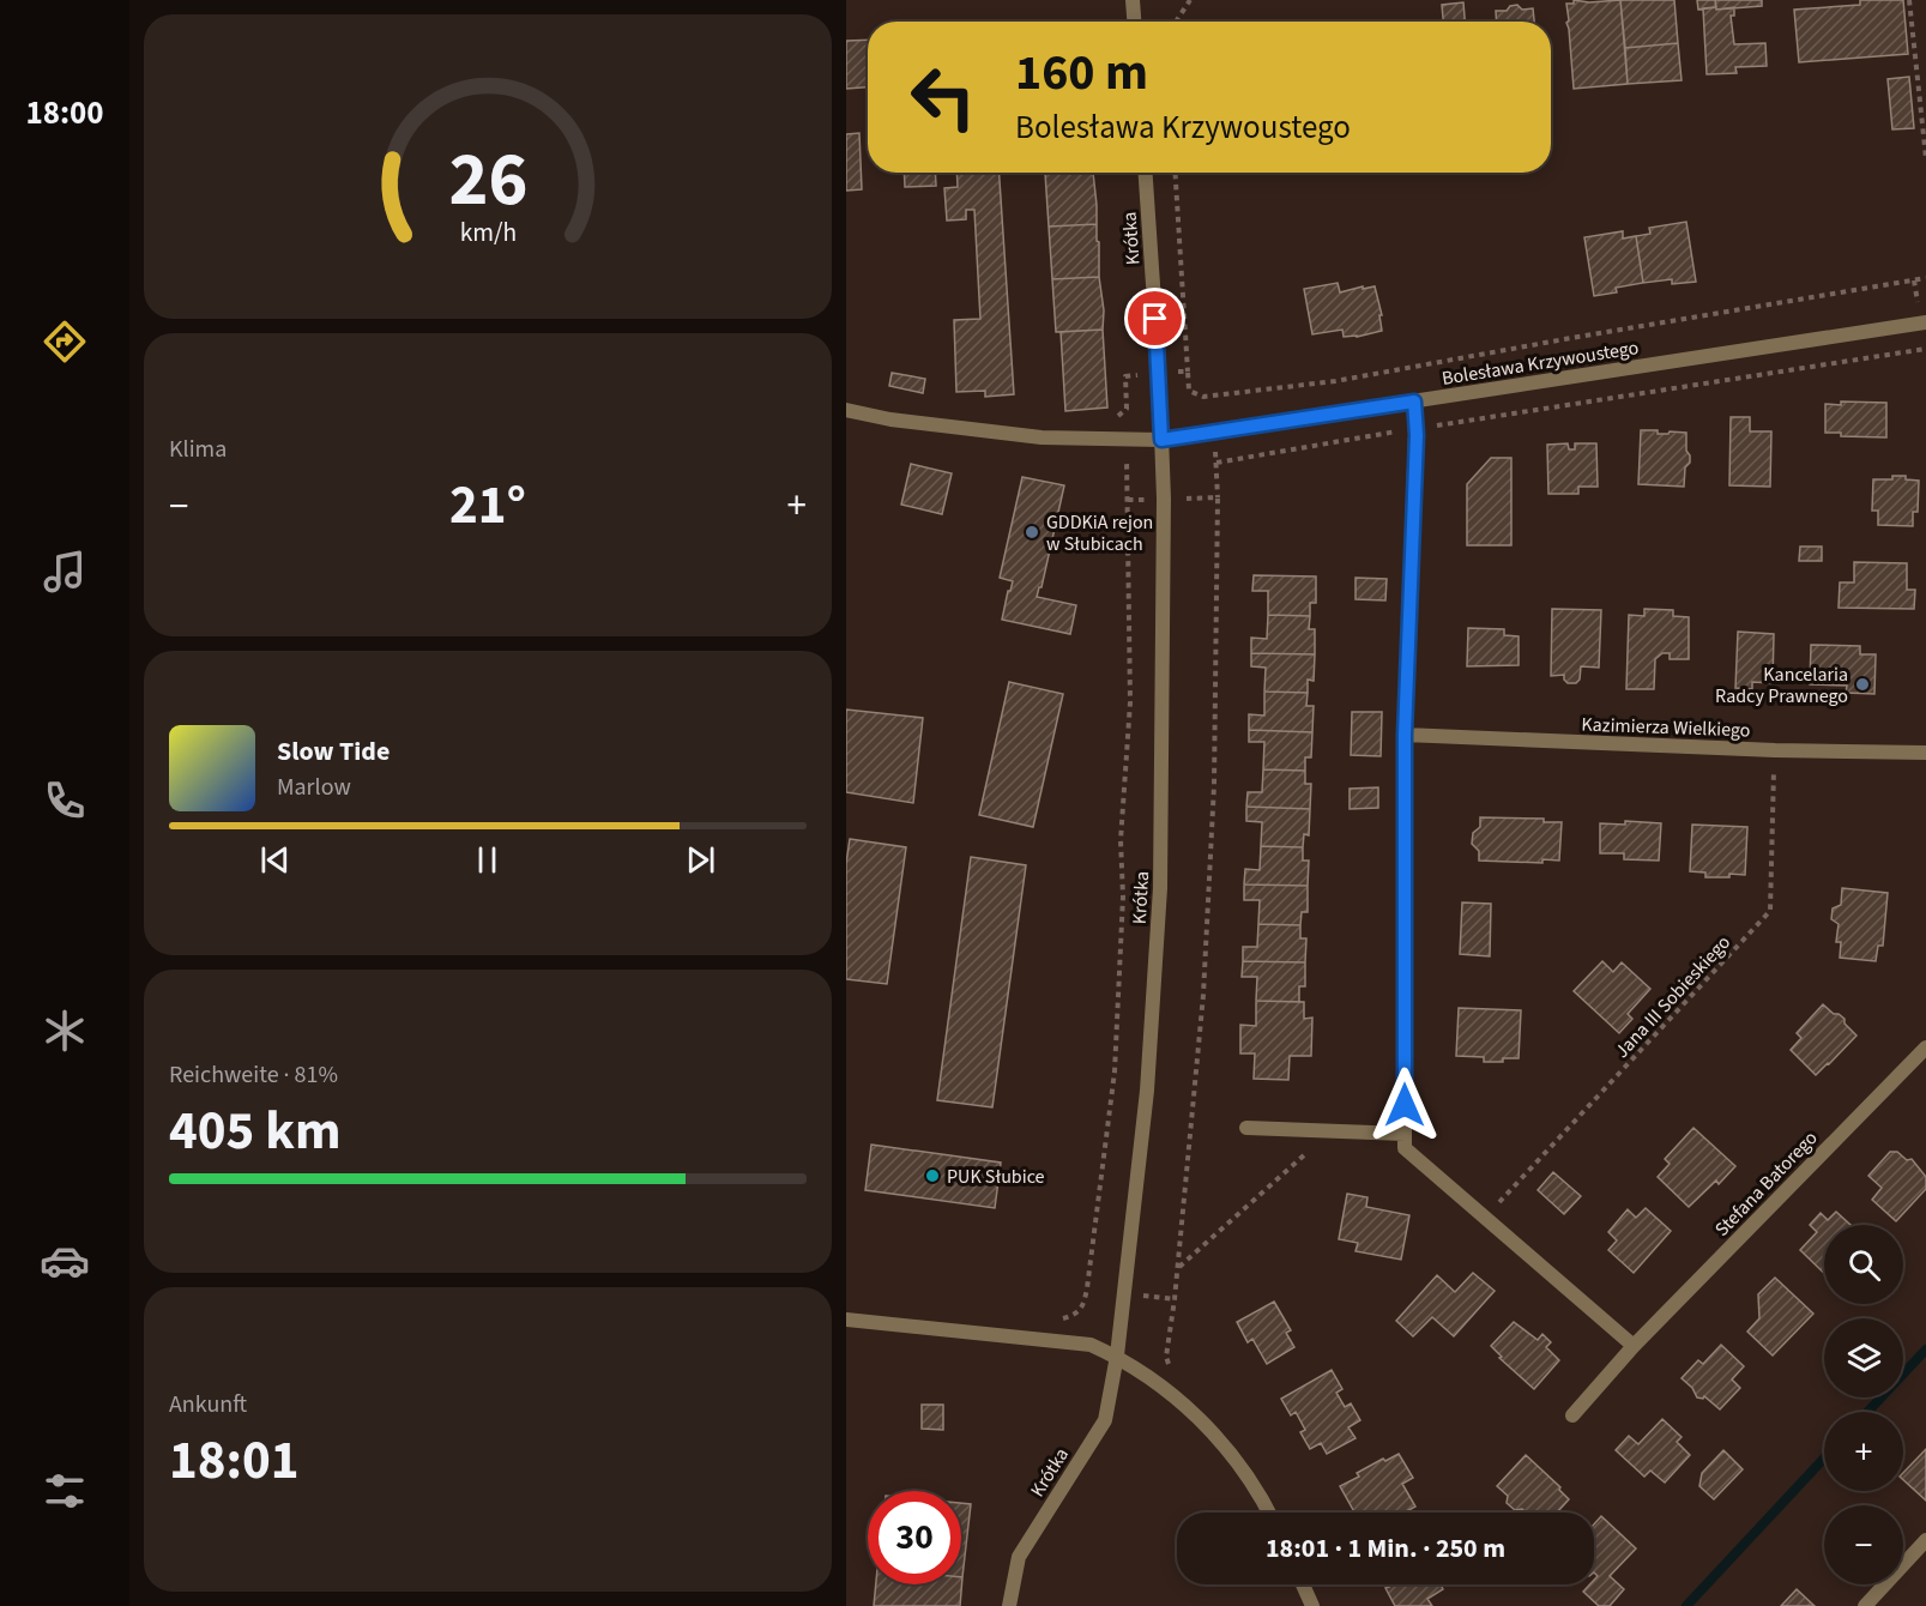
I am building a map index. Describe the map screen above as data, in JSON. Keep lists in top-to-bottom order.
{
  "streets": {
    "street": [
      "Krótka",
      "Bolesława Krzywoustego",
      "Kazimierza Wielkiego",
      "Stefana Batorego"
    ],
    "path": ["Jana III Sobieskiego"]
  },
  "crossings": [
    ["Krótka", "Bolesława Krzywoustego"],
    ["Kazimierza Wielkiego", "Jana III Sobieskiego"]
  ],
  "places": ["GDDKiA rejon w Słubicach", "Kancelaria Radcy Prawnego", "PUK Słubice"],
  "page": {
    "tabs": "18:00",
    "turn": ["160 m", "Bolesława Krzywoustego"],
    "tile": [
      "Klima",
      ["Reichweite · 81%", "405 km"],
      ["Ankunft", "18:01"]
    ],
    "heat": ["−", "21°", "+"],
    "song": ["Slow Tide", "Marlow"],
    "map_buttons": ["+", "−"],
    "limit": "30",
    "trip": "18:01 · 1 Min. · 250 m",
    "gauge": ["26", "km/h"]
  }
}
